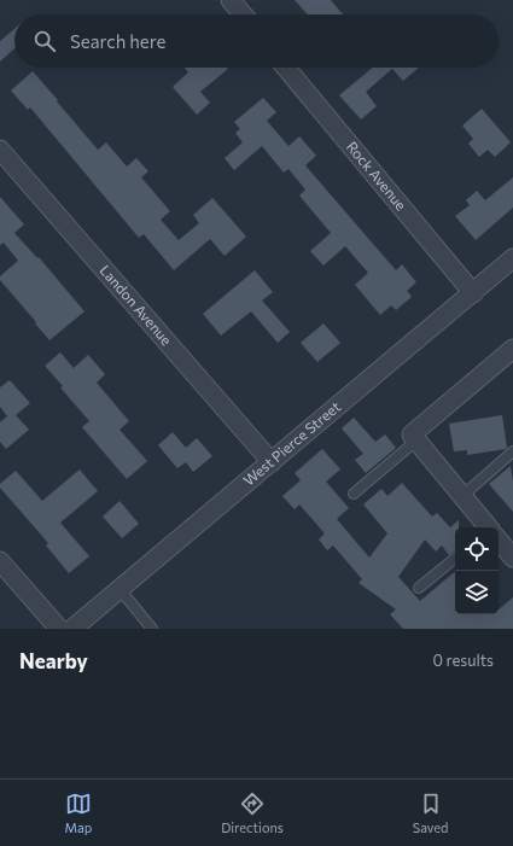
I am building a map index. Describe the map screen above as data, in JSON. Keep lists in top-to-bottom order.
{
  "streets": {
    "street": ["Rock Avenue", "Landon Avenue", "West Pierce Street"]
  },
  "crossings": [
    ["Rock Avenue", "West Pierce Street"],
    ["Landon Avenue", "West Pierce Street"]
  ],
  "page": {
    "search": "Search here",
    "heading": ["Nearby", "0 results"],
    "nav": ["Map", "Directions", "Saved"]
  }
}
